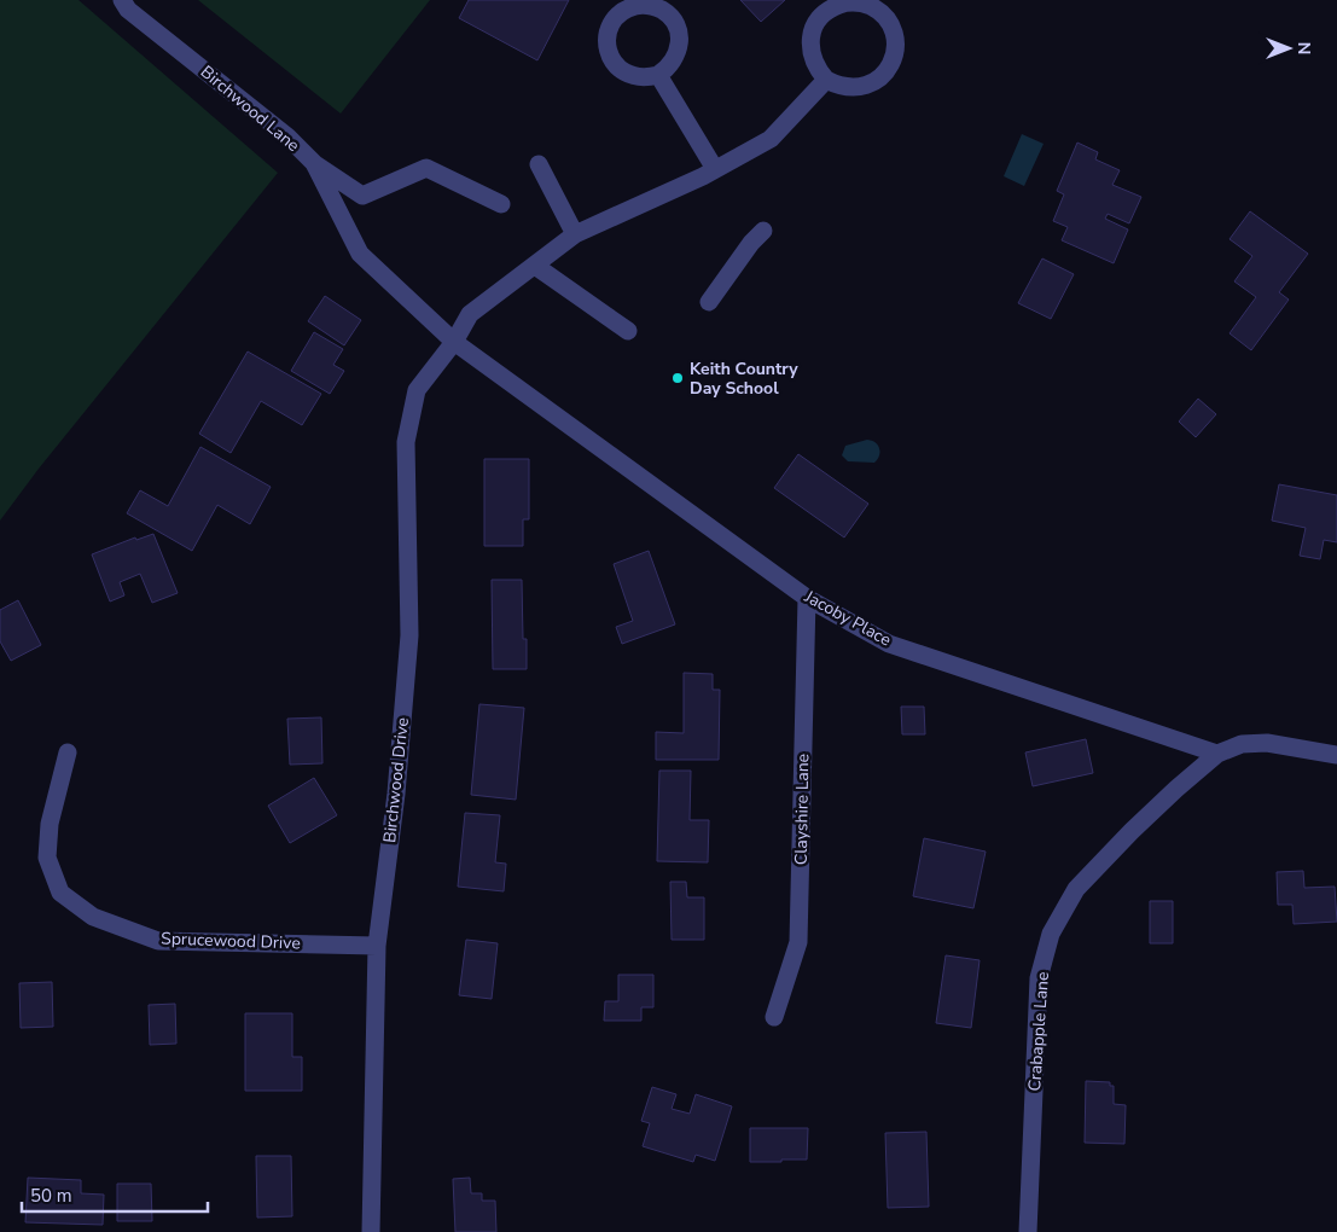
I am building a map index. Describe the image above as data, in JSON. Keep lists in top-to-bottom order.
{
  "streets": {
    "street": [
      "Birchwood Lane",
      "Jacoby Place",
      "Birchwood Drive",
      "Clayshire Lane",
      "Sprucewood Drive",
      "Crabapple Lane"
    ]
  },
  "crossings": [
    ["Birchwood Lane", "Jacoby Place"],
    ["Birchwood Lane", "Birchwood Drive"],
    ["Jacoby Place", "Birchwood Drive"],
    ["Jacoby Place", "Clayshire Lane"],
    ["Jacoby Place", "Crabapple Lane"],
    ["Birchwood Drive", "Sprucewood Drive"]
  ],
  "places": ["Keith Country Day School"],
  "scale_bar": "50 m",
  "north": "right"
}
